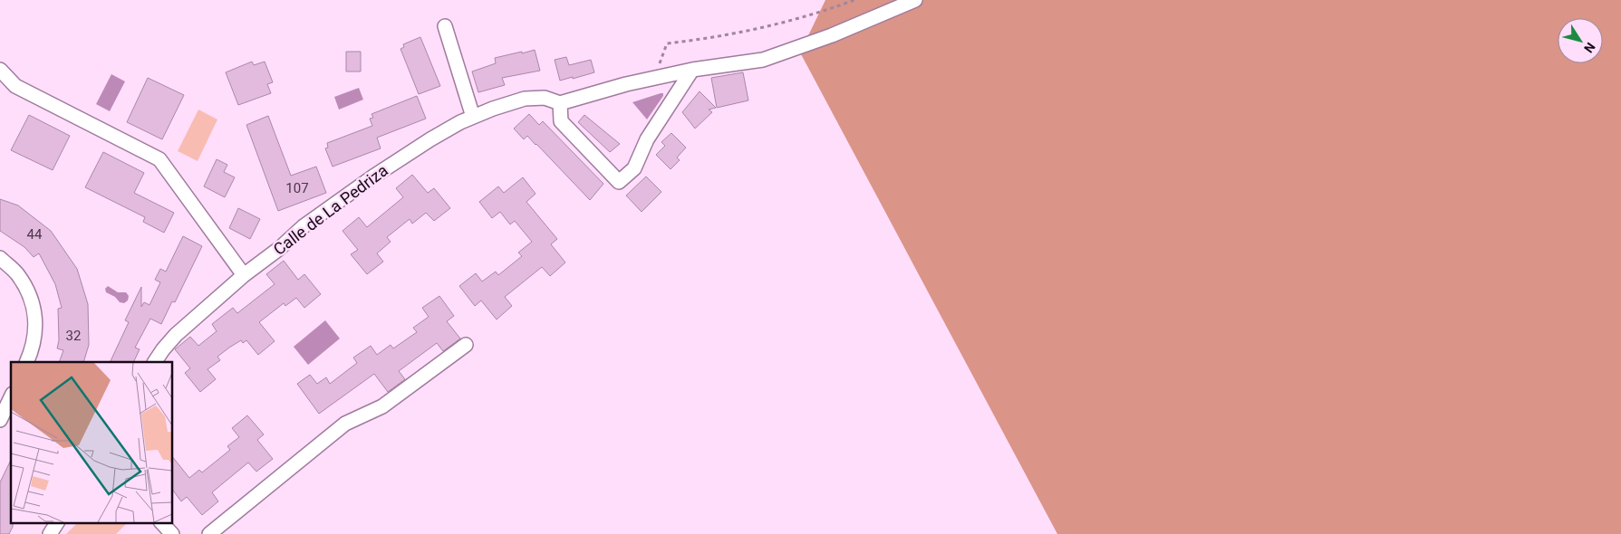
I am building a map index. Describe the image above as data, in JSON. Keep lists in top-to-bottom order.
{
  "streets": {
    "street": ["Calle de La Pedriza"]
  },
  "house_numbers": ["107", "44", "32"],
  "north": "bottom right"
}
